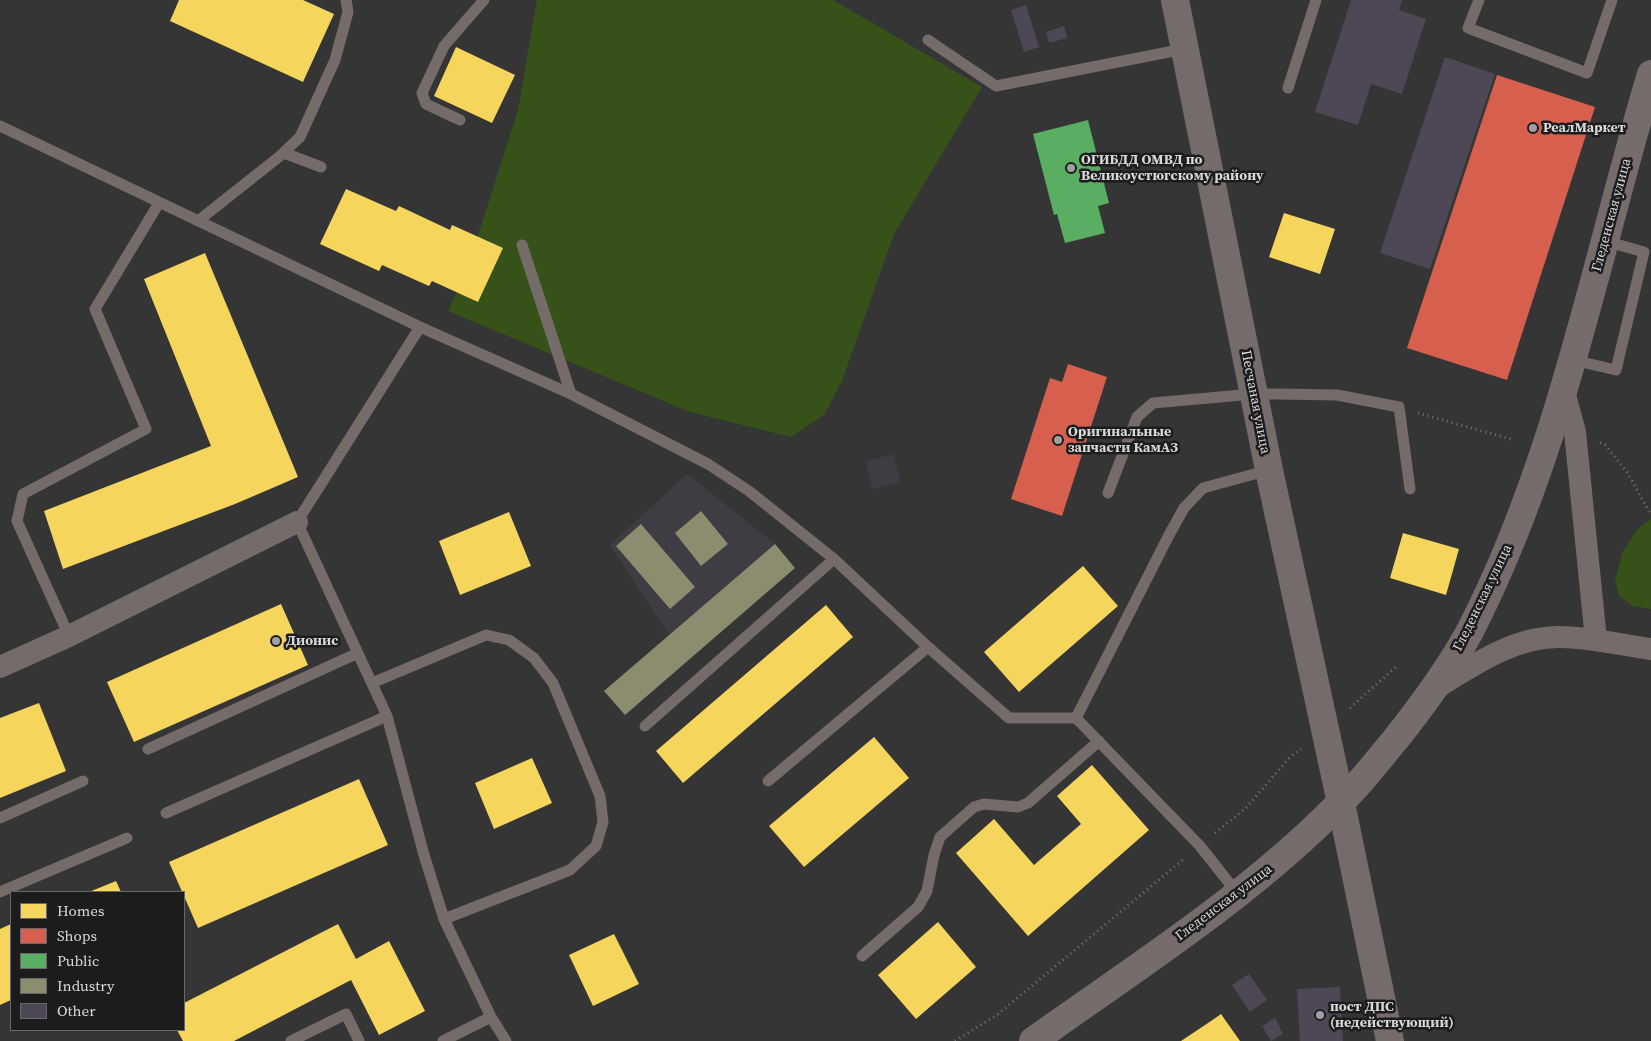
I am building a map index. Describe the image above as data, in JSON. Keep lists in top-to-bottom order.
{
  "streets": {
    "main road": ["Гледенская улица", "Песчаная улица"]
  },
  "crossings": [
    ["Гледенская улица", "Песчаная улица"]
  ],
  "places": [
    "РеалМаркет",
    "ОГИБДД ОМВД по Великоустюгскому району",
    "Оригинальные запчасти КамАЗ",
    "Дионис",
    "пост ДПС (недействующий)"
  ],
  "legend": [
    "Homes",
    "Shops",
    "Public",
    "Industry",
    "Other"
  ]
}
